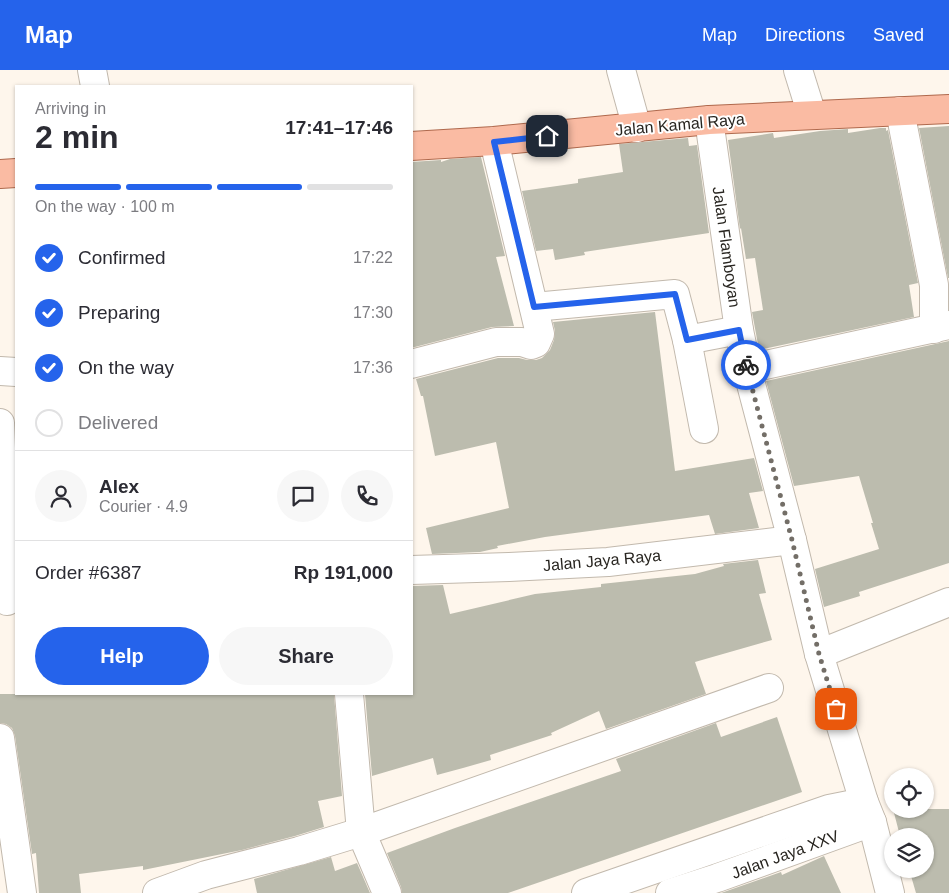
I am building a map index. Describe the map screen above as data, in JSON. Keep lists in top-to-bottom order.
{
  "streets": {
    "main road": ["Jalan Kamal Raya"],
    "street": ["Jalan Flamboyan", "Jalan Jaya Raya", "Jalan Jaya XXV"]
  },
  "crossings": [
    ["Jalan Kamal Raya", "Jalan Flamboyan"],
    ["Jalan Flamboyan", "Jalan Jaya Raya"],
    ["Jalan Flamboyan", "Jalan Jaya XXV"]
  ],
  "page": {
    "header": "Map",
    "nav": ["Map", "Directions", "Saved"],
    "heading": ["2 min", "Arriving in", "17:41–17:46"],
    "panel": [
      "Alex",
      "Courier · 4.9",
      "Order #6387",
      "Rp 191,000"
    ],
    "bar": "On the way · 100 m",
    "list": [
      ["Confirmed", "17:22"],
      ["Preparing", "17:30"],
      ["On the way", "17:36"],
      "Delivered"
    ],
    "buttons": ["Help", "Share"]
  }
}
